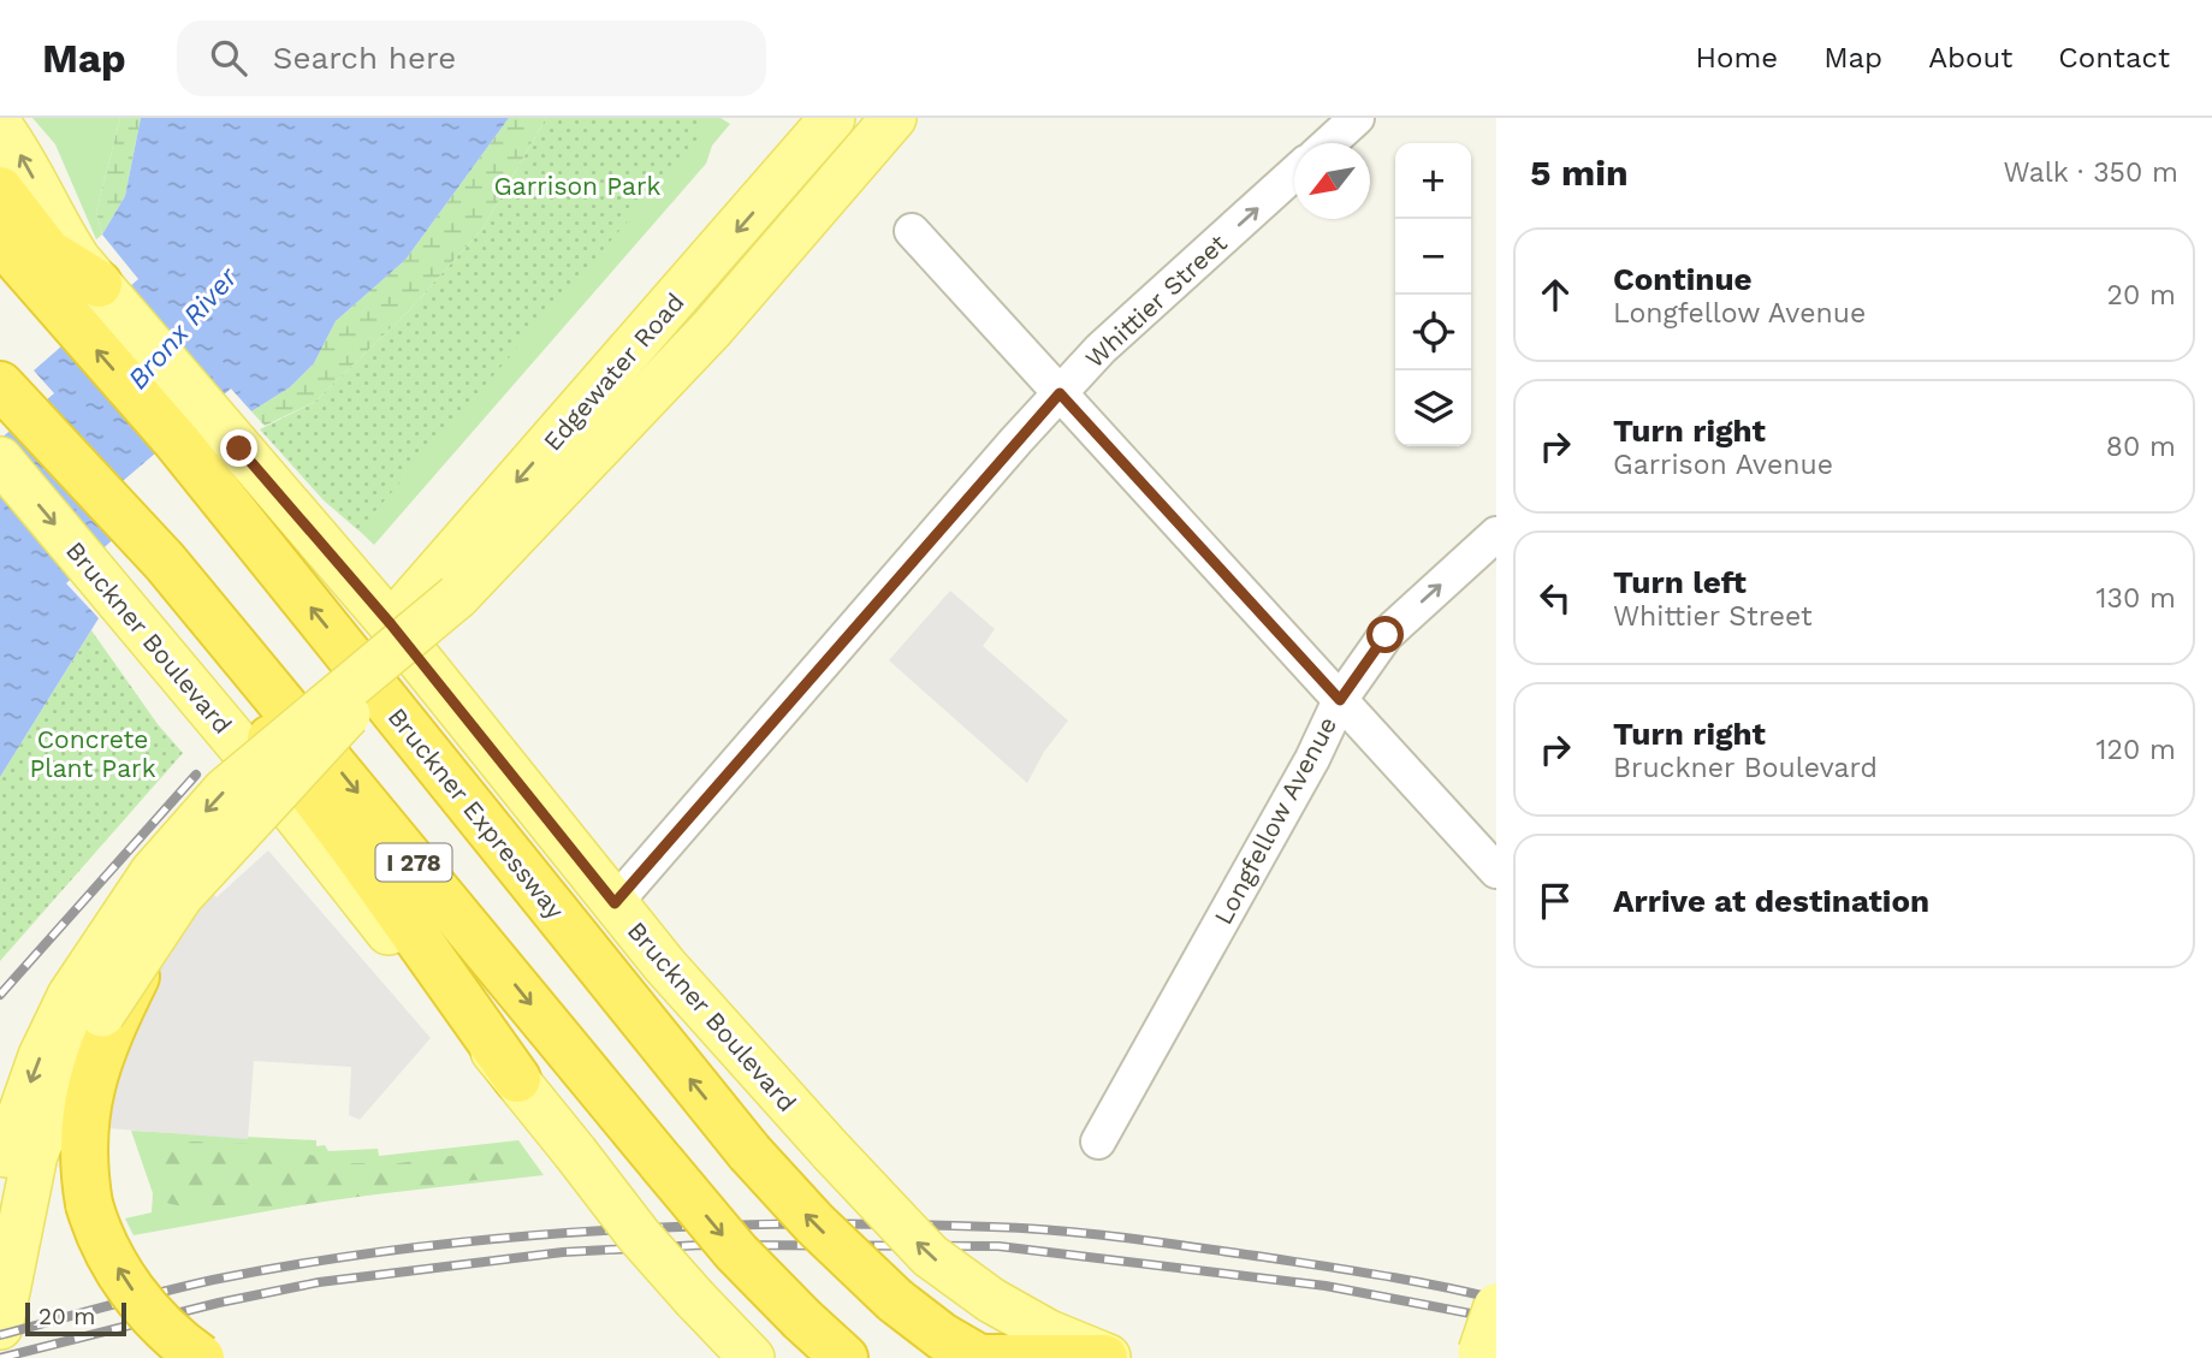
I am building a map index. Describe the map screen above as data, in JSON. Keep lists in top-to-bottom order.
{
  "streets": {
    "highway": ["Bruckner Expressway", "I 278"],
    "main road": ["Edgewater Road", "Bruckner Boulevard"],
    "street": ["Whittier Street", "Longfellow Avenue"]
  },
  "crossings": [
    ["Whittier Street", "Bruckner Boulevard"],
    ["Edgewater Road", "Bruckner Boulevard"],
    ["Bruckner Boulevard", "Bruckner Expressway"],
    ["Bruckner Boulevard", "I 278"]
  ],
  "water": ["Bronx River"],
  "parks": ["Garrison Park", "Concrete Plant Park"],
  "scale_bar": "20 m",
  "north": "bottom left",
  "page": {
    "header": "Map",
    "search": "Search here",
    "nav": [
      "Home",
      "Map",
      "About",
      "Contact"
    ],
    "heading": ["5 min", "Walk · 350 m"],
    "map_buttons": ["+", "−"],
    "list": [
      ["Continue", "Longfellow Avenue", "20 m"],
      ["Turn right", "Garrison Avenue", "80 m"],
      ["Turn left", "Whittier Street", "130 m"],
      ["Turn right", "Bruckner Boulevard", "120 m"],
      "Arrive at destination"
    ],
    "scale": "20 m"
  }
}
